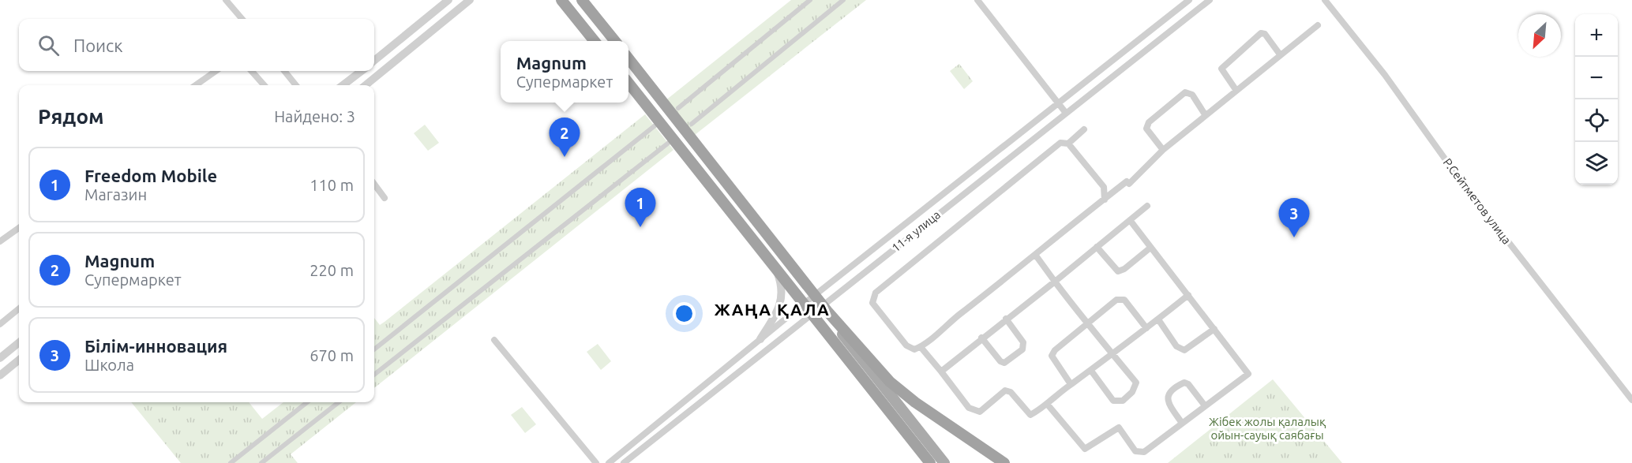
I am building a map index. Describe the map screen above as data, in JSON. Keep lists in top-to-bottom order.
{
  "streets": {
    "street": ["Р.Сейтметов улица", "11-я улица"]
  },
  "districts": ["ЖАҢА ҚАЛА"],
  "parks": ["Жібек жолы қалалық ойын-сауық саябағы"],
  "north": "bottom left",
  "page": {
    "map_buttons": ["+", "−"],
    "search": "Поиск",
    "popup": ["Magnum", "Супермаркет"],
    "heading": ["Рядом", "Найдено: 3"],
    "pins": ["2", "1", "3"],
    "list": [
      {
        "mark": "1",
        "name": "Freedom Mobile",
        "note": "Магазин",
        "value": "110 m"
      },
      {
        "mark": "2",
        "name": "Magnum",
        "note": "Супермаркет",
        "value": "220 m"
      },
      {
        "mark": "3",
        "name": "Білім-инновация",
        "note": "Школа",
        "value": "670 m"
      }
    ]
  }
}
